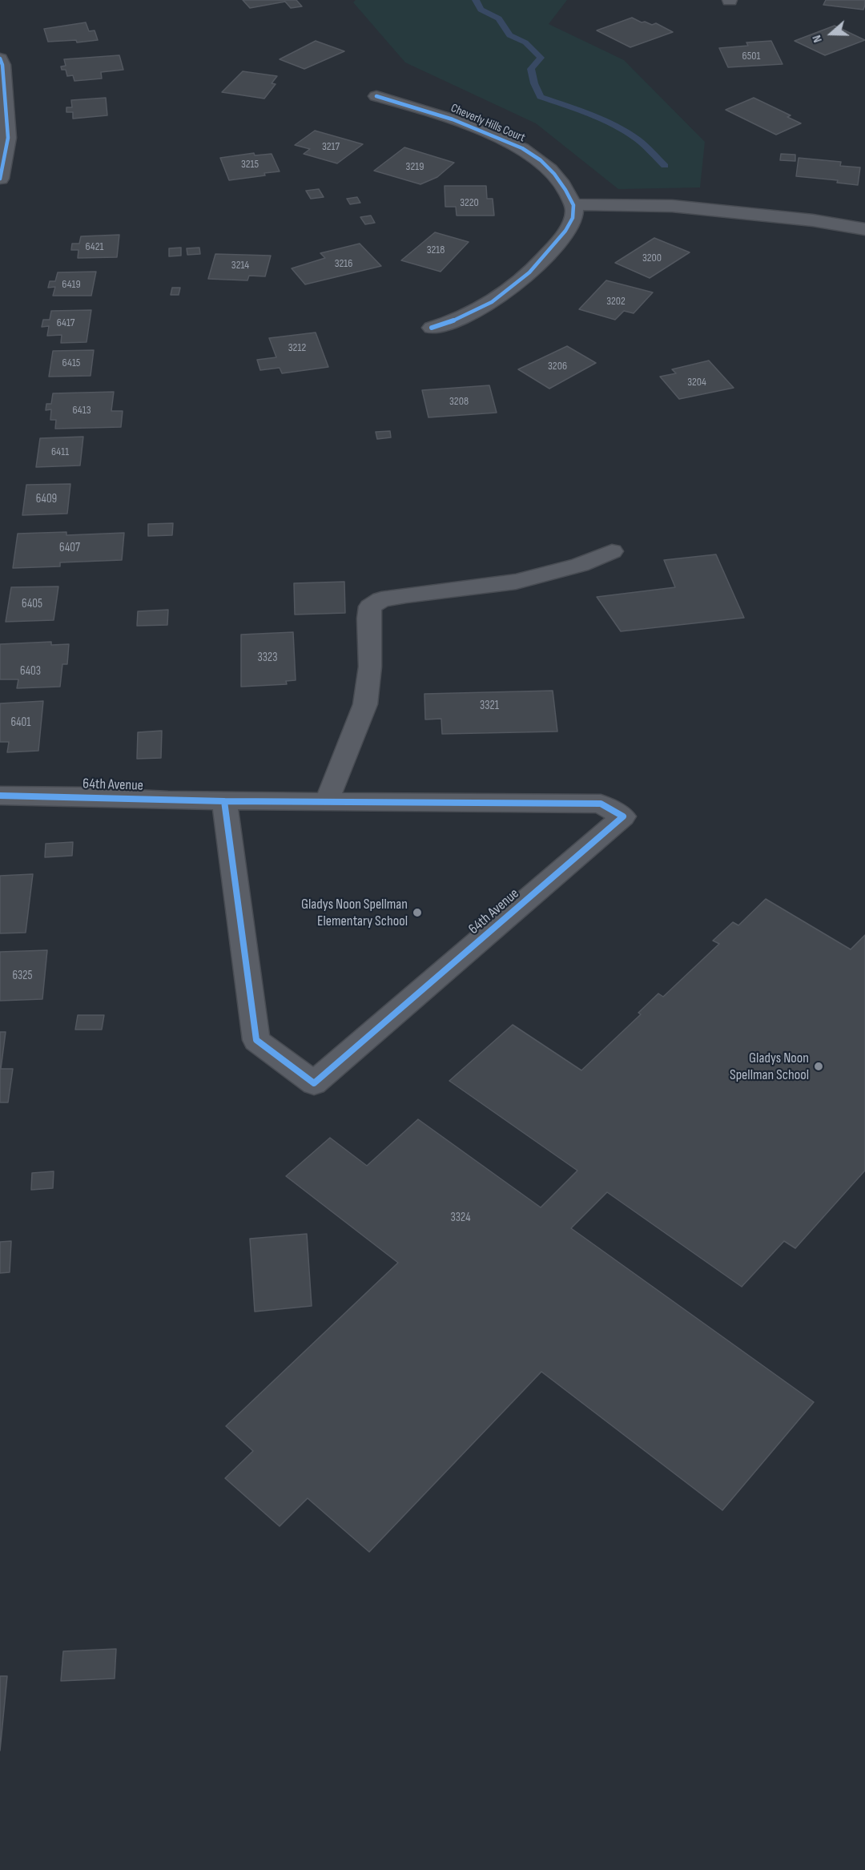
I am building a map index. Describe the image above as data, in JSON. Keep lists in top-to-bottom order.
{
  "streets": {
    "street": ["Cheverly Hills Court", "64th Avenue"]
  },
  "places": ["Gladys Noon Spellman Elementary School", "Gladys Noon Spellman School"],
  "house_numbers": [
    "6501",
    "3217",
    "3215",
    "3219",
    "3220",
    "6421",
    "3218",
    "3200",
    "3216",
    "3214",
    "6419",
    "3202",
    "6417",
    "3212",
    "6415",
    "3206",
    "3204",
    "3208",
    "6413",
    "6411",
    "6409",
    "6407",
    "6405",
    "3323",
    "6403",
    "3321",
    "6401",
    "6325",
    "3324"
  ],
  "north": "left"
}
